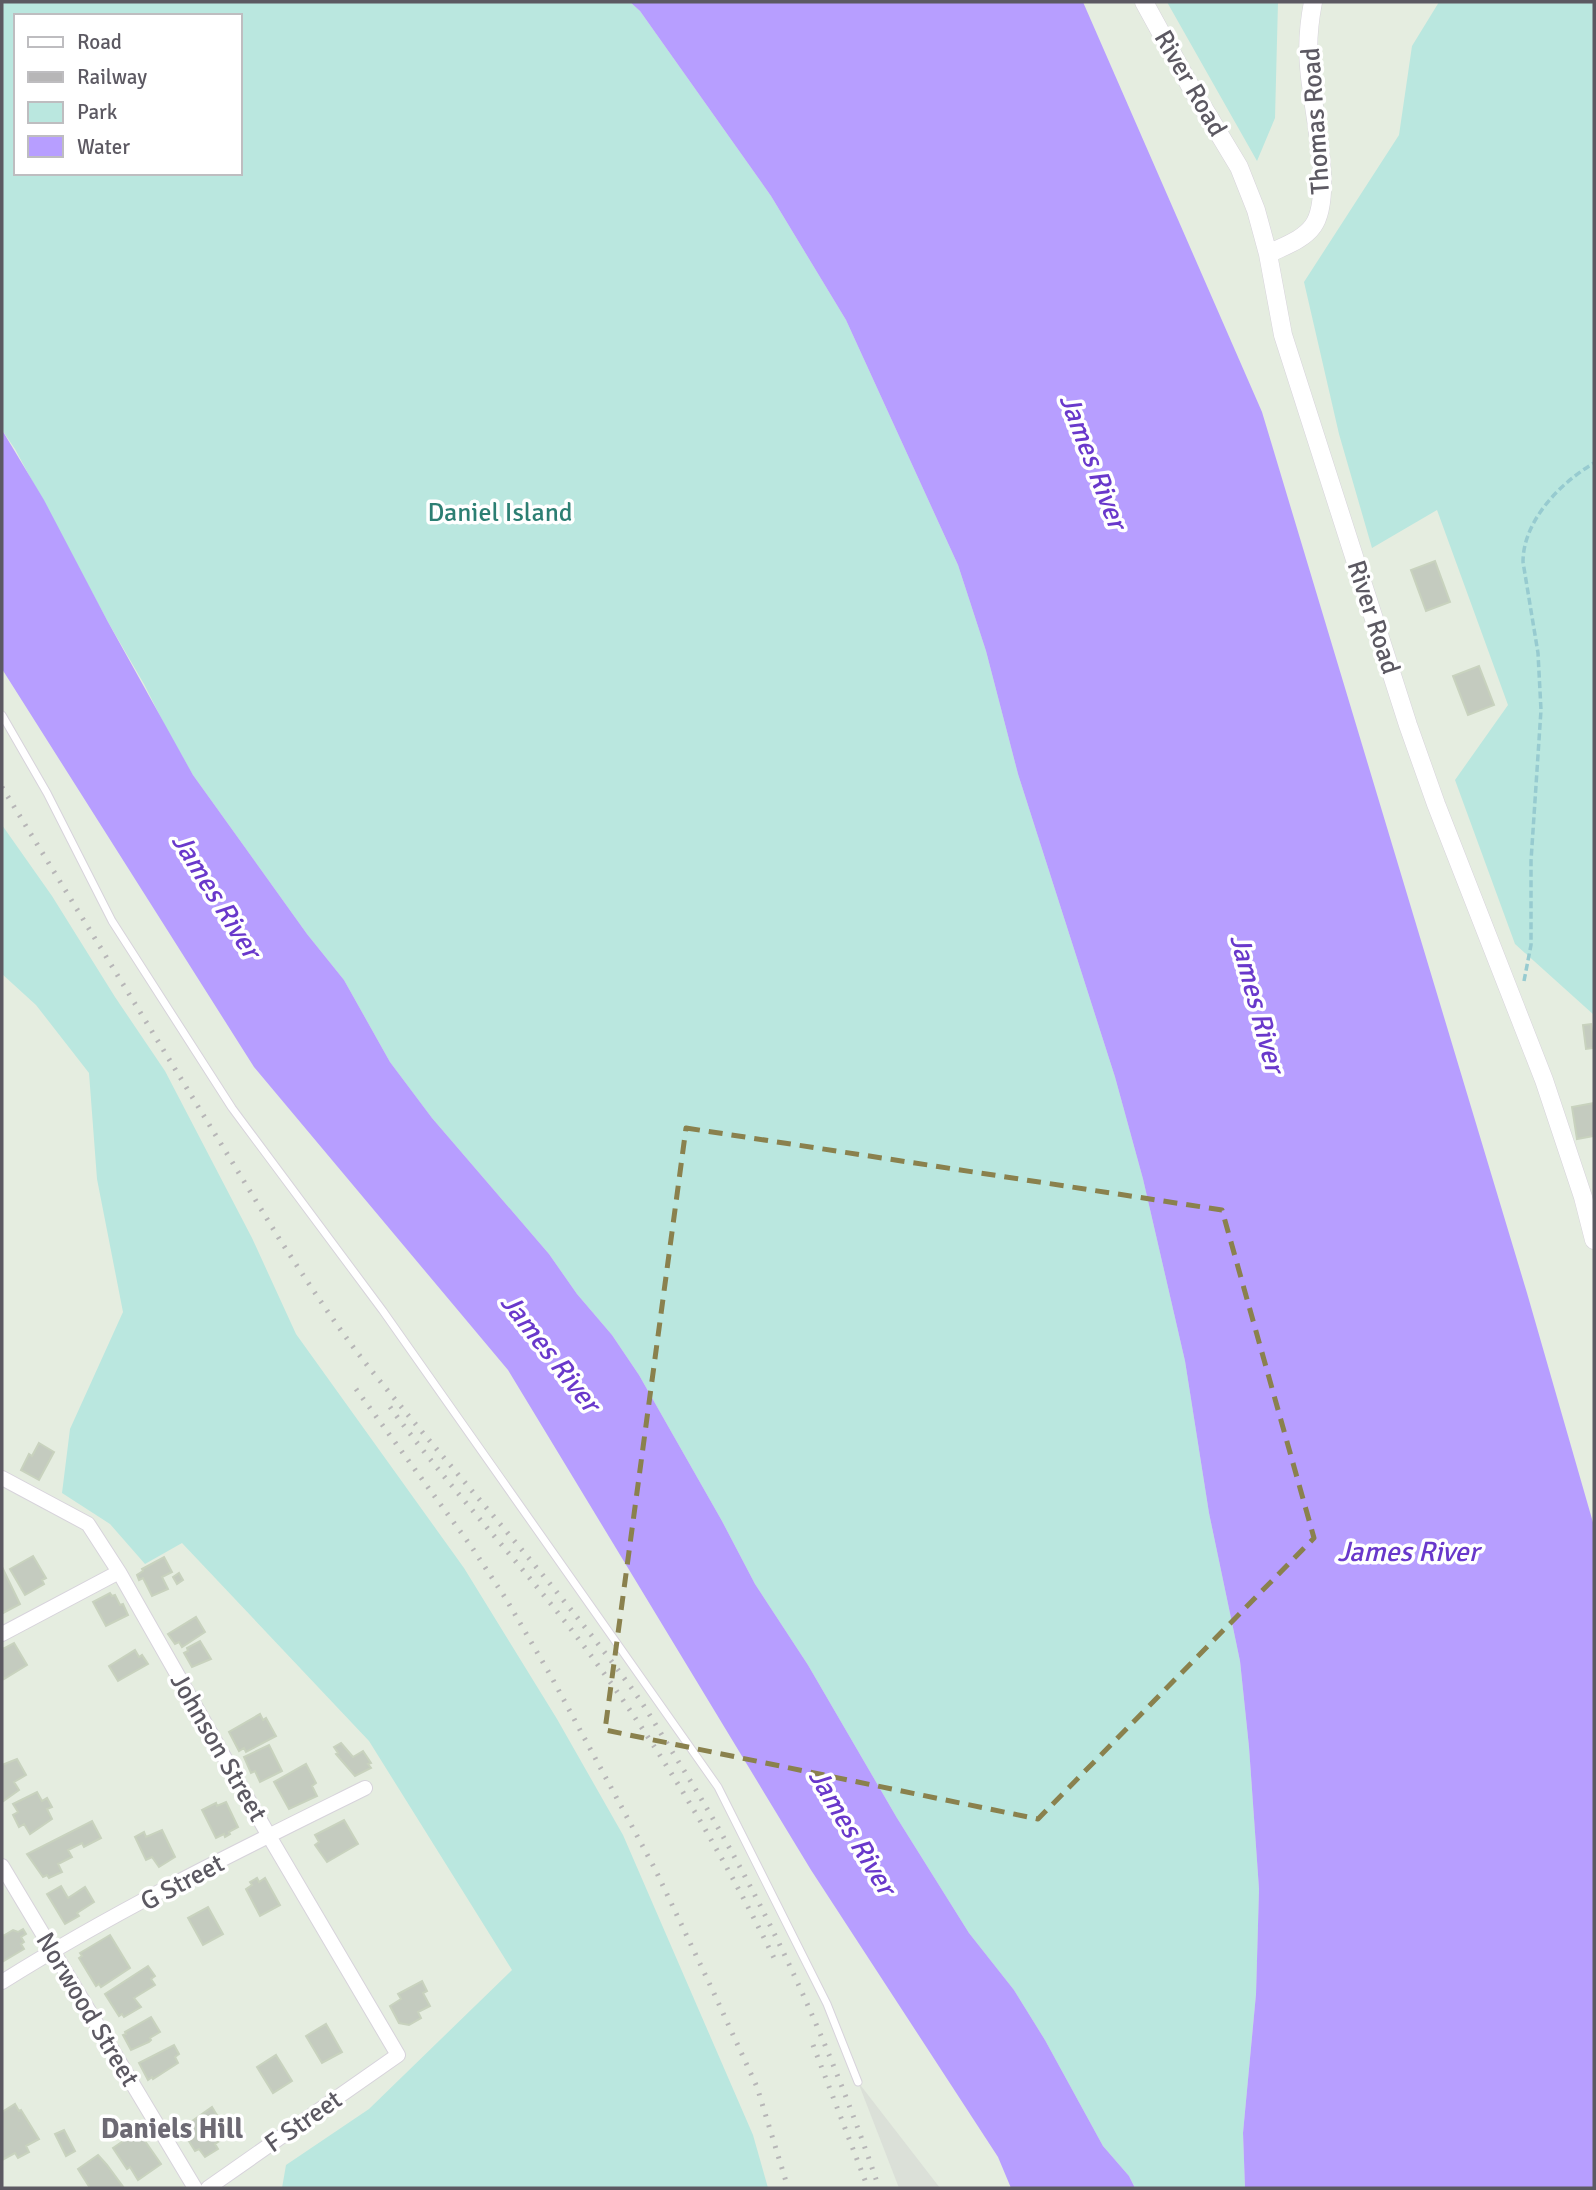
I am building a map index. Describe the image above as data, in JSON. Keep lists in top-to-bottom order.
{
  "streets": {
    "street": [
      "River Road",
      "Thomas Road",
      "Johnson Street",
      "G Street",
      "Norwood Street",
      "F Street"
    ]
  },
  "crossings": [
    ["River Road", "Thomas Road"],
    ["Johnson Street", "G Street"],
    ["Johnson Street", "F Street"],
    ["G Street", "Norwood Street"]
  ],
  "districts": ["Daniels Hill"],
  "water": ["James River"],
  "parks": ["Daniel Island"],
  "legend": [
    "Road",
    "Railway",
    "Park",
    "Water"
  ]
}
